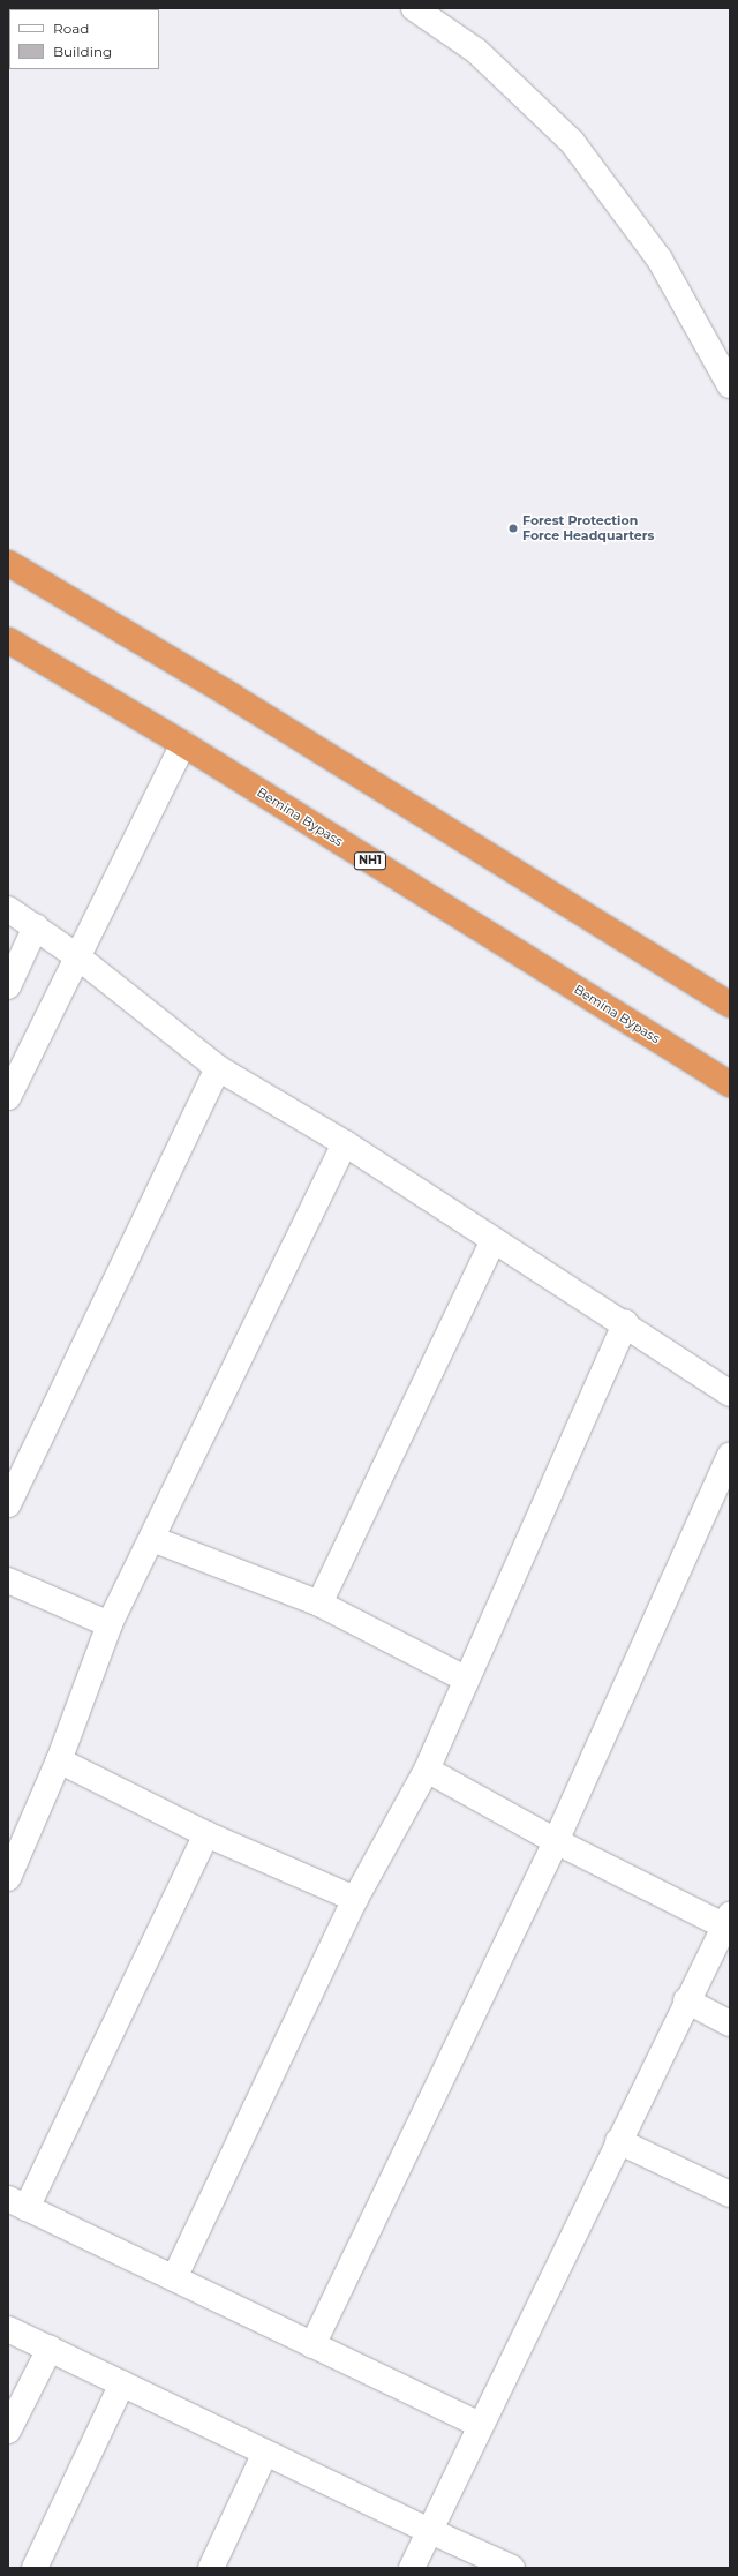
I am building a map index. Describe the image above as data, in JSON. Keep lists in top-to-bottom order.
{
  "streets": {
    "highway": ["Bemina Bypass", "NH1"]
  },
  "places": ["Forest Protection Force Headquarters"],
  "legend": ["Road", "Building"]
}
